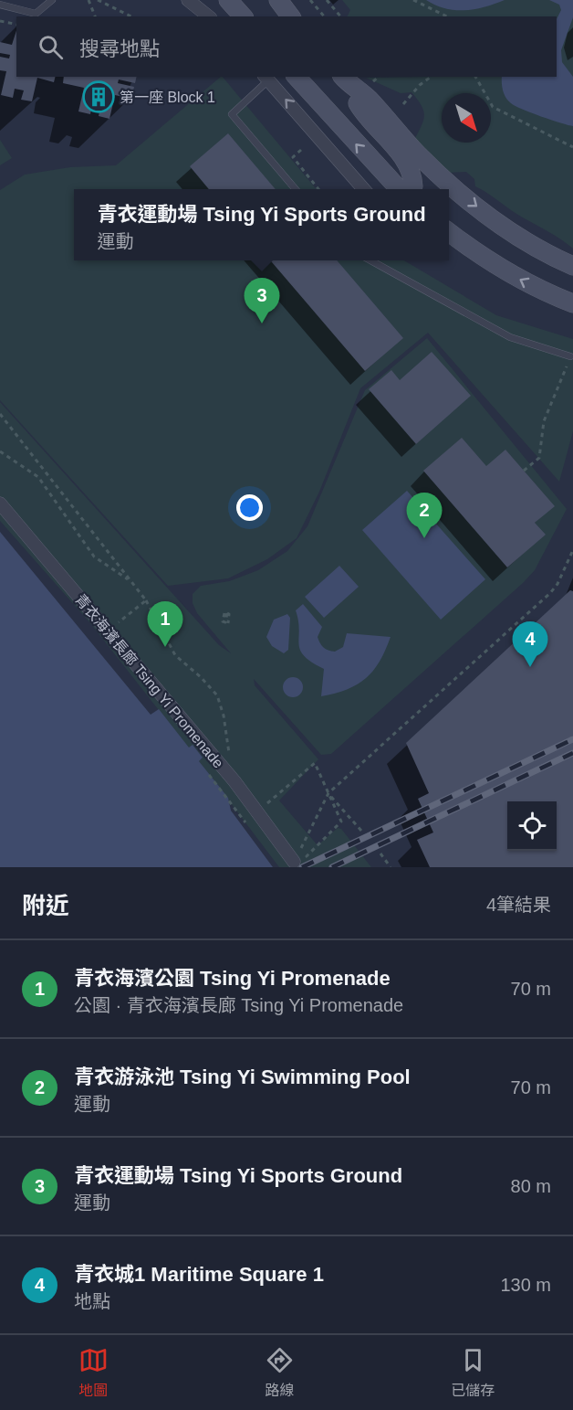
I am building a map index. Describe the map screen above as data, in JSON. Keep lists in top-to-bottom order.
{
  "streets": {
    "street": ["青衣海濱長廊 Tsing Yi Promenade"]
  },
  "places": {
    "building": ["第一座 Block 1"]
  },
  "north": "bottom right",
  "page": {
    "search": "搜尋地點",
    "popup": ["青衣運動場 Tsing Yi Sports Ground", "運動"],
    "pins": [
      "3",
      "2",
      "1",
      "4"
    ],
    "heading": ["附近", "4筆結果"],
    "list": [
      {
        "mark": "1",
        "name": "青衣海濱公園 Tsing Yi Promenade",
        "note": "公園 · 青衣海濱長廊 Tsing Yi Promenade",
        "value": "70 m"
      },
      {
        "mark": "2",
        "name": "青衣游泳池 Tsing Yi Swimming Pool",
        "note": "運動",
        "value": "70 m"
      },
      {
        "mark": "3",
        "name": "青衣運動場 Tsing Yi Sports Ground",
        "note": "運動",
        "value": "80 m"
      },
      {
        "mark": "4",
        "name": "青衣城1 Maritime Square 1",
        "note": "地點",
        "value": "130 m"
      }
    ],
    "nav": ["地圖", "路線", "已儲存"]
  }
}
